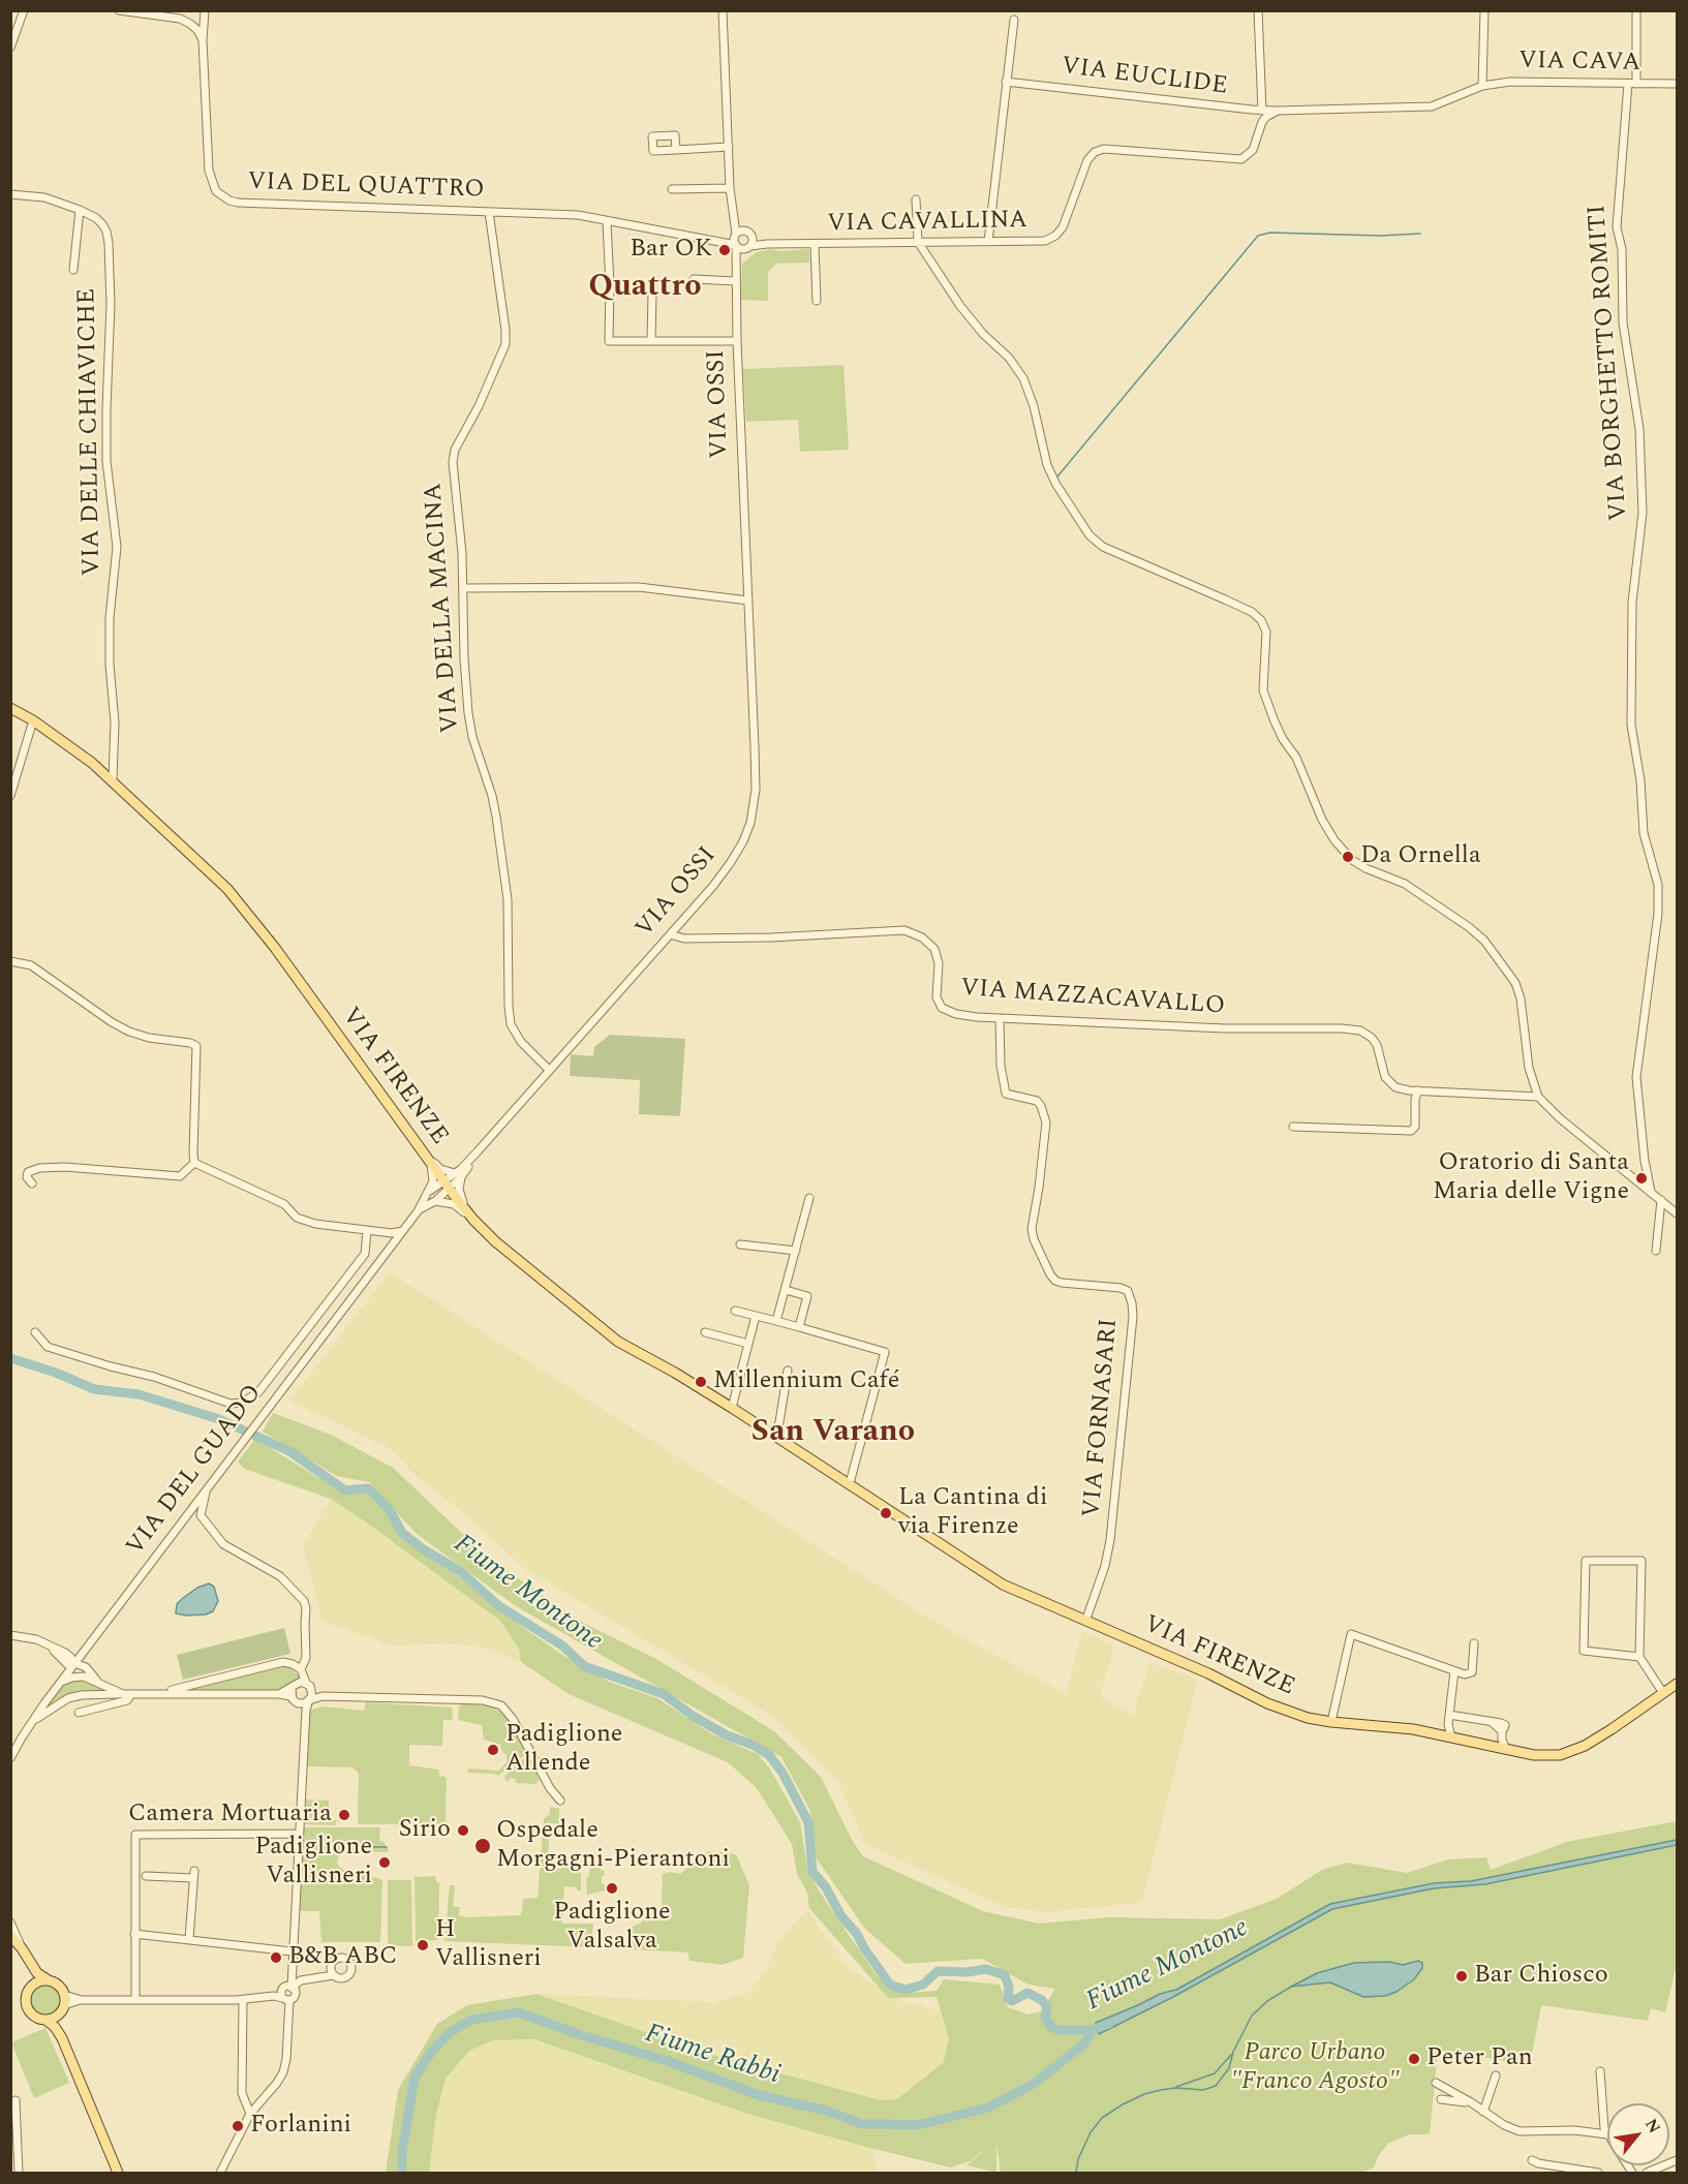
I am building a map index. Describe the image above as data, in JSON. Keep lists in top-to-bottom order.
{
  "streets": {
    "main road": ["VIA FIRENZE"],
    "street": [
      "VIA CAVA",
      "VIA EUCLIDE",
      "VIA DEL QUATTRO",
      "VIA CAVALLINA",
      "VIA BORGHETTO ROMITI",
      "VIA OSSI",
      "VIA DELLE CHIAVICHE",
      "VIA DELLA MACINA",
      "VIA MAZZACAVALLO",
      "VIA FORNASARI",
      "VIA DEL GUADO"
    ]
  },
  "crossings": [
    ["VIA CAVA", "VIA BORGHETTO ROMITI"],
    ["VIA EUCLIDE", "VIA CAVALLINA"],
    ["VIA DEL QUATTRO", "VIA CAVALLINA"],
    ["VIA DEL QUATTRO", "VIA OSSI"],
    ["VIA DEL QUATTRO", "VIA DELLA MACINA"],
    ["VIA OSSI", "VIA DELLA MACINA"],
    ["VIA OSSI", "VIA MAZZACAVALLO"],
    ["VIA OSSI", "VIA FIRENZE"],
    ["VIA OSSI", "VIA DEL GUADO"],
    ["VIA DELLE CHIAVICHE", "VIA FIRENZE"],
    ["VIA MAZZACAVALLO", "VIA FORNASARI"],
    ["VIA FIRENZE", "VIA FORNASARI"],
    ["VIA FIRENZE", "VIA DEL GUADO"]
  ],
  "districts": ["Quattro", "San Varano"],
  "water": ["Fiume Montone", "Fiume Rabbi"],
  "parks": ["Parco Urbano \"Franco Agosto\""],
  "places": [
    "Bar OK",
    "Da Ornella",
    "Oratorio di Santa Maria delle Vigne",
    "Millennium Café",
    "La Cantina di via Firenze",
    "Padiglione Allende",
    "Camera Mortuaria",
    "Sirio",
    "Ospedale Morgagni-Pierantoni",
    "Padiglione Vallisneri",
    "Padiglione Valsalva",
    "H Vallisneri",
    "B&B ABC",
    "Bar Chiosco",
    "Peter Pan",
    "Forlanini"
  ],
  "north": "top right"
}
